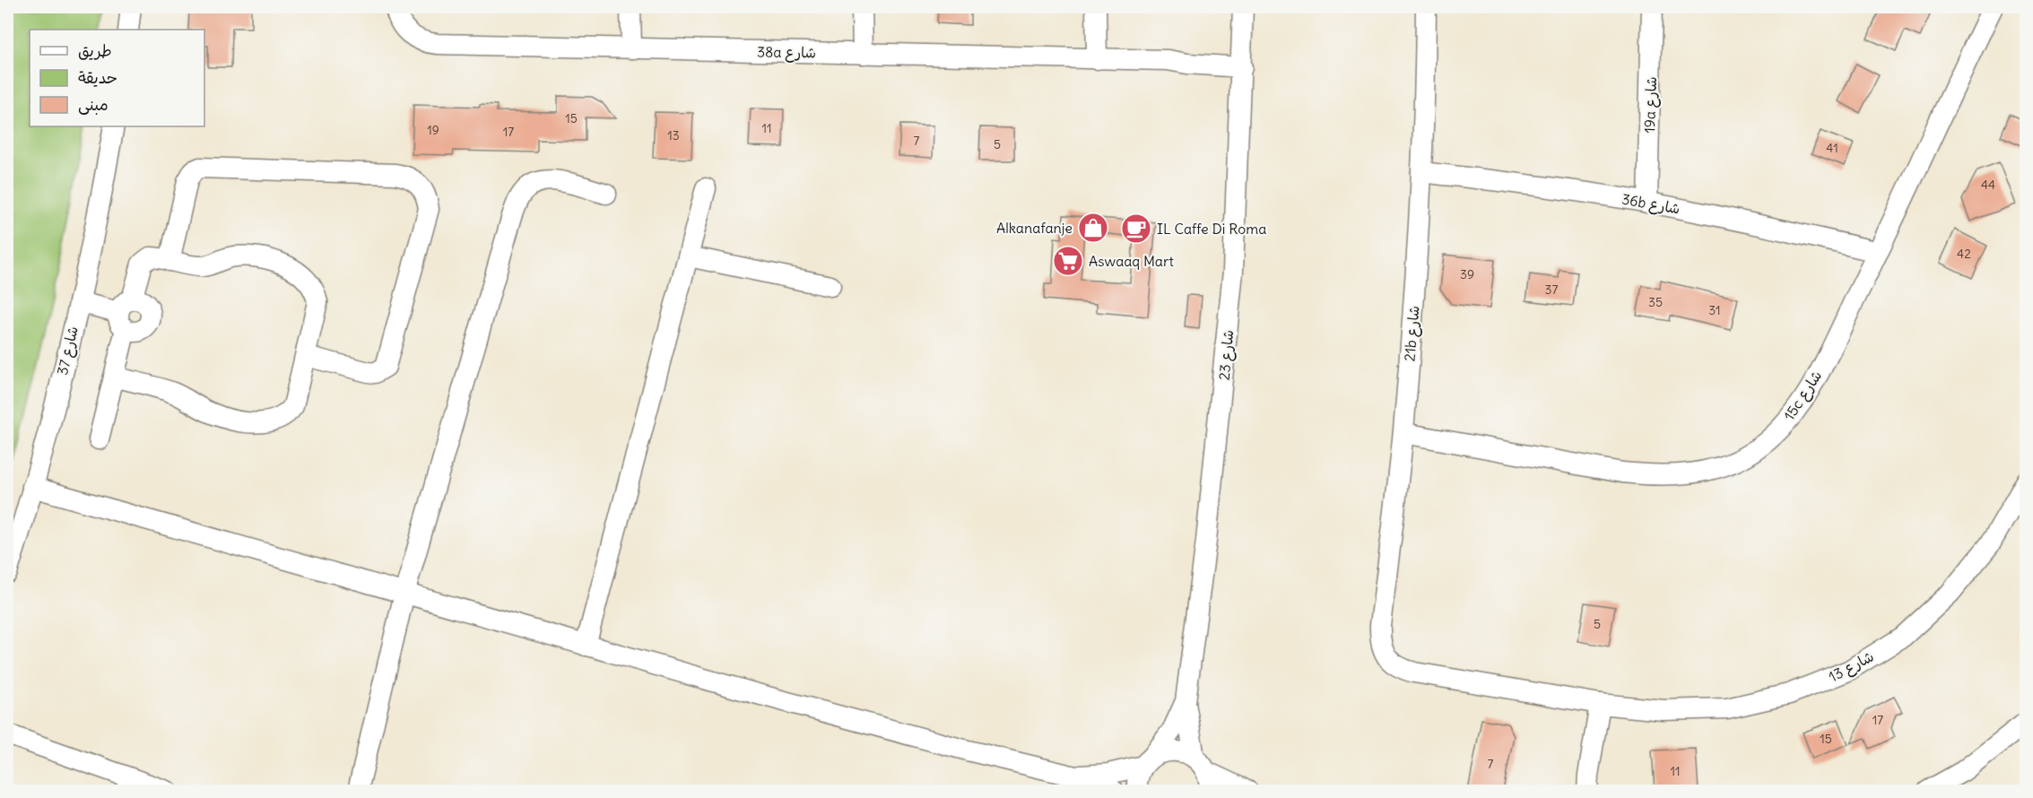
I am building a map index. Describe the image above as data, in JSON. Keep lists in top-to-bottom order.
{
  "streets": {
    "street": [
      "38a شارع",
      "19a شارع",
      "36b شارع",
      "21b شارع",
      "شارع 37",
      "شارع 23",
      "15c شارع",
      "شارع 13"
    ]
  },
  "crossings": [
    ["38a شارع", "شارع 23"],
    ["19a شارع", "36b شارع"],
    ["36b شارع", "21b شارع"],
    ["36b شارع", "15c شارع"],
    ["21b شارع", "15c شارع"],
    ["21b شارع", "شارع 13"]
  ],
  "places": {
    "shop": ["Alkanafanje"],
    "cafe": ["IL Caffe Di Roma"],
    "supermarket": ["Aswaaq Mart"]
  },
  "house_numbers": [
    "15",
    "11",
    "19",
    "17",
    "13",
    "7",
    "5",
    "41",
    "44",
    "42",
    "39",
    "37",
    "35",
    "31",
    "5",
    "17",
    "15",
    "7",
    "11"
  ],
  "legend": ["طريق", "حديقة", "مبنى"]
}
